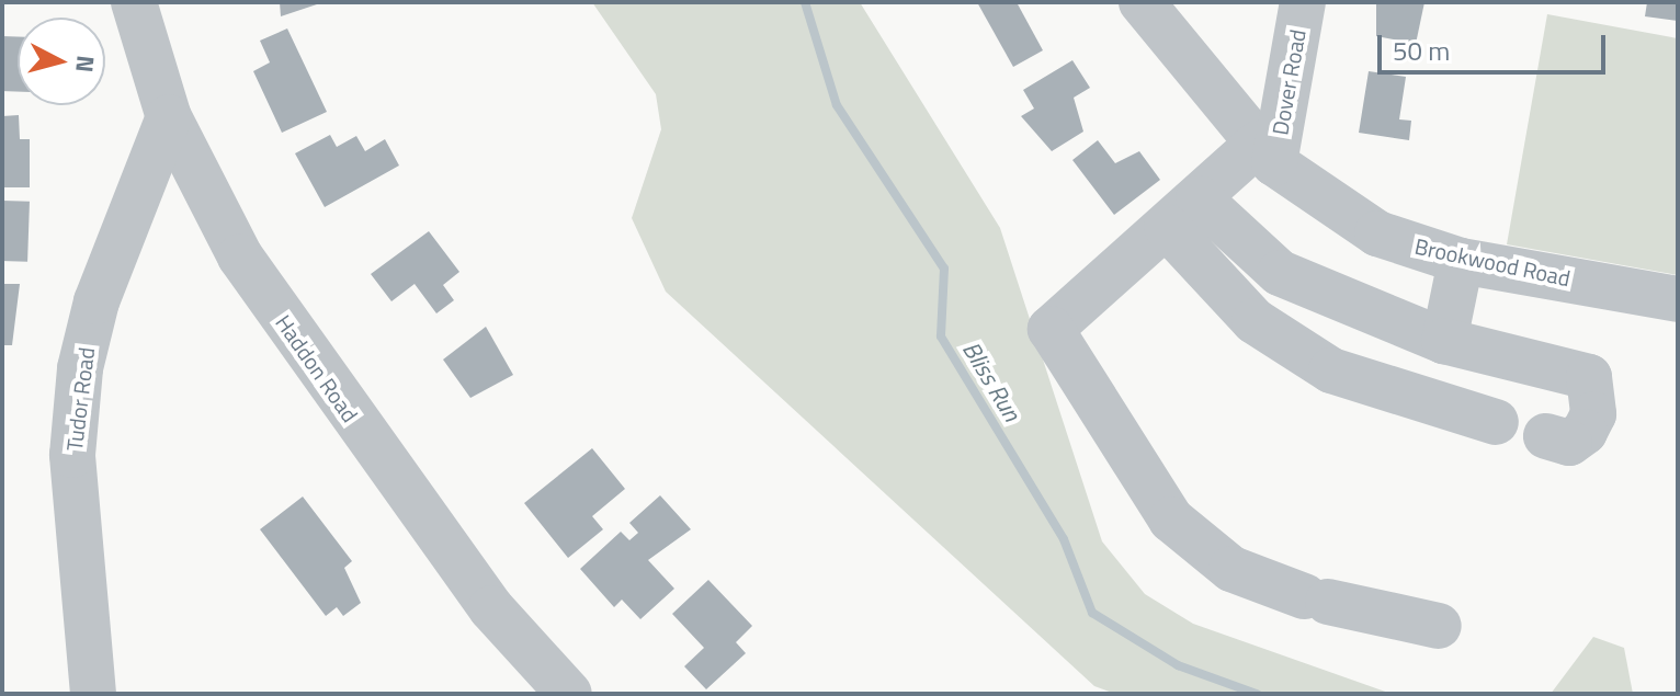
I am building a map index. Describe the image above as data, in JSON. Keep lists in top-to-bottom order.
{
  "streets": {
    "street": [
      "Dover Road",
      "Brookwood Road",
      "Haddon Road",
      "Tudor Road"
    ]
  },
  "crossings": [
    ["Dover Road", "Brookwood Road"],
    ["Haddon Road", "Tudor Road"]
  ],
  "water": ["Bliss Run"],
  "scale_bar": "50 m",
  "north": "right"
}
